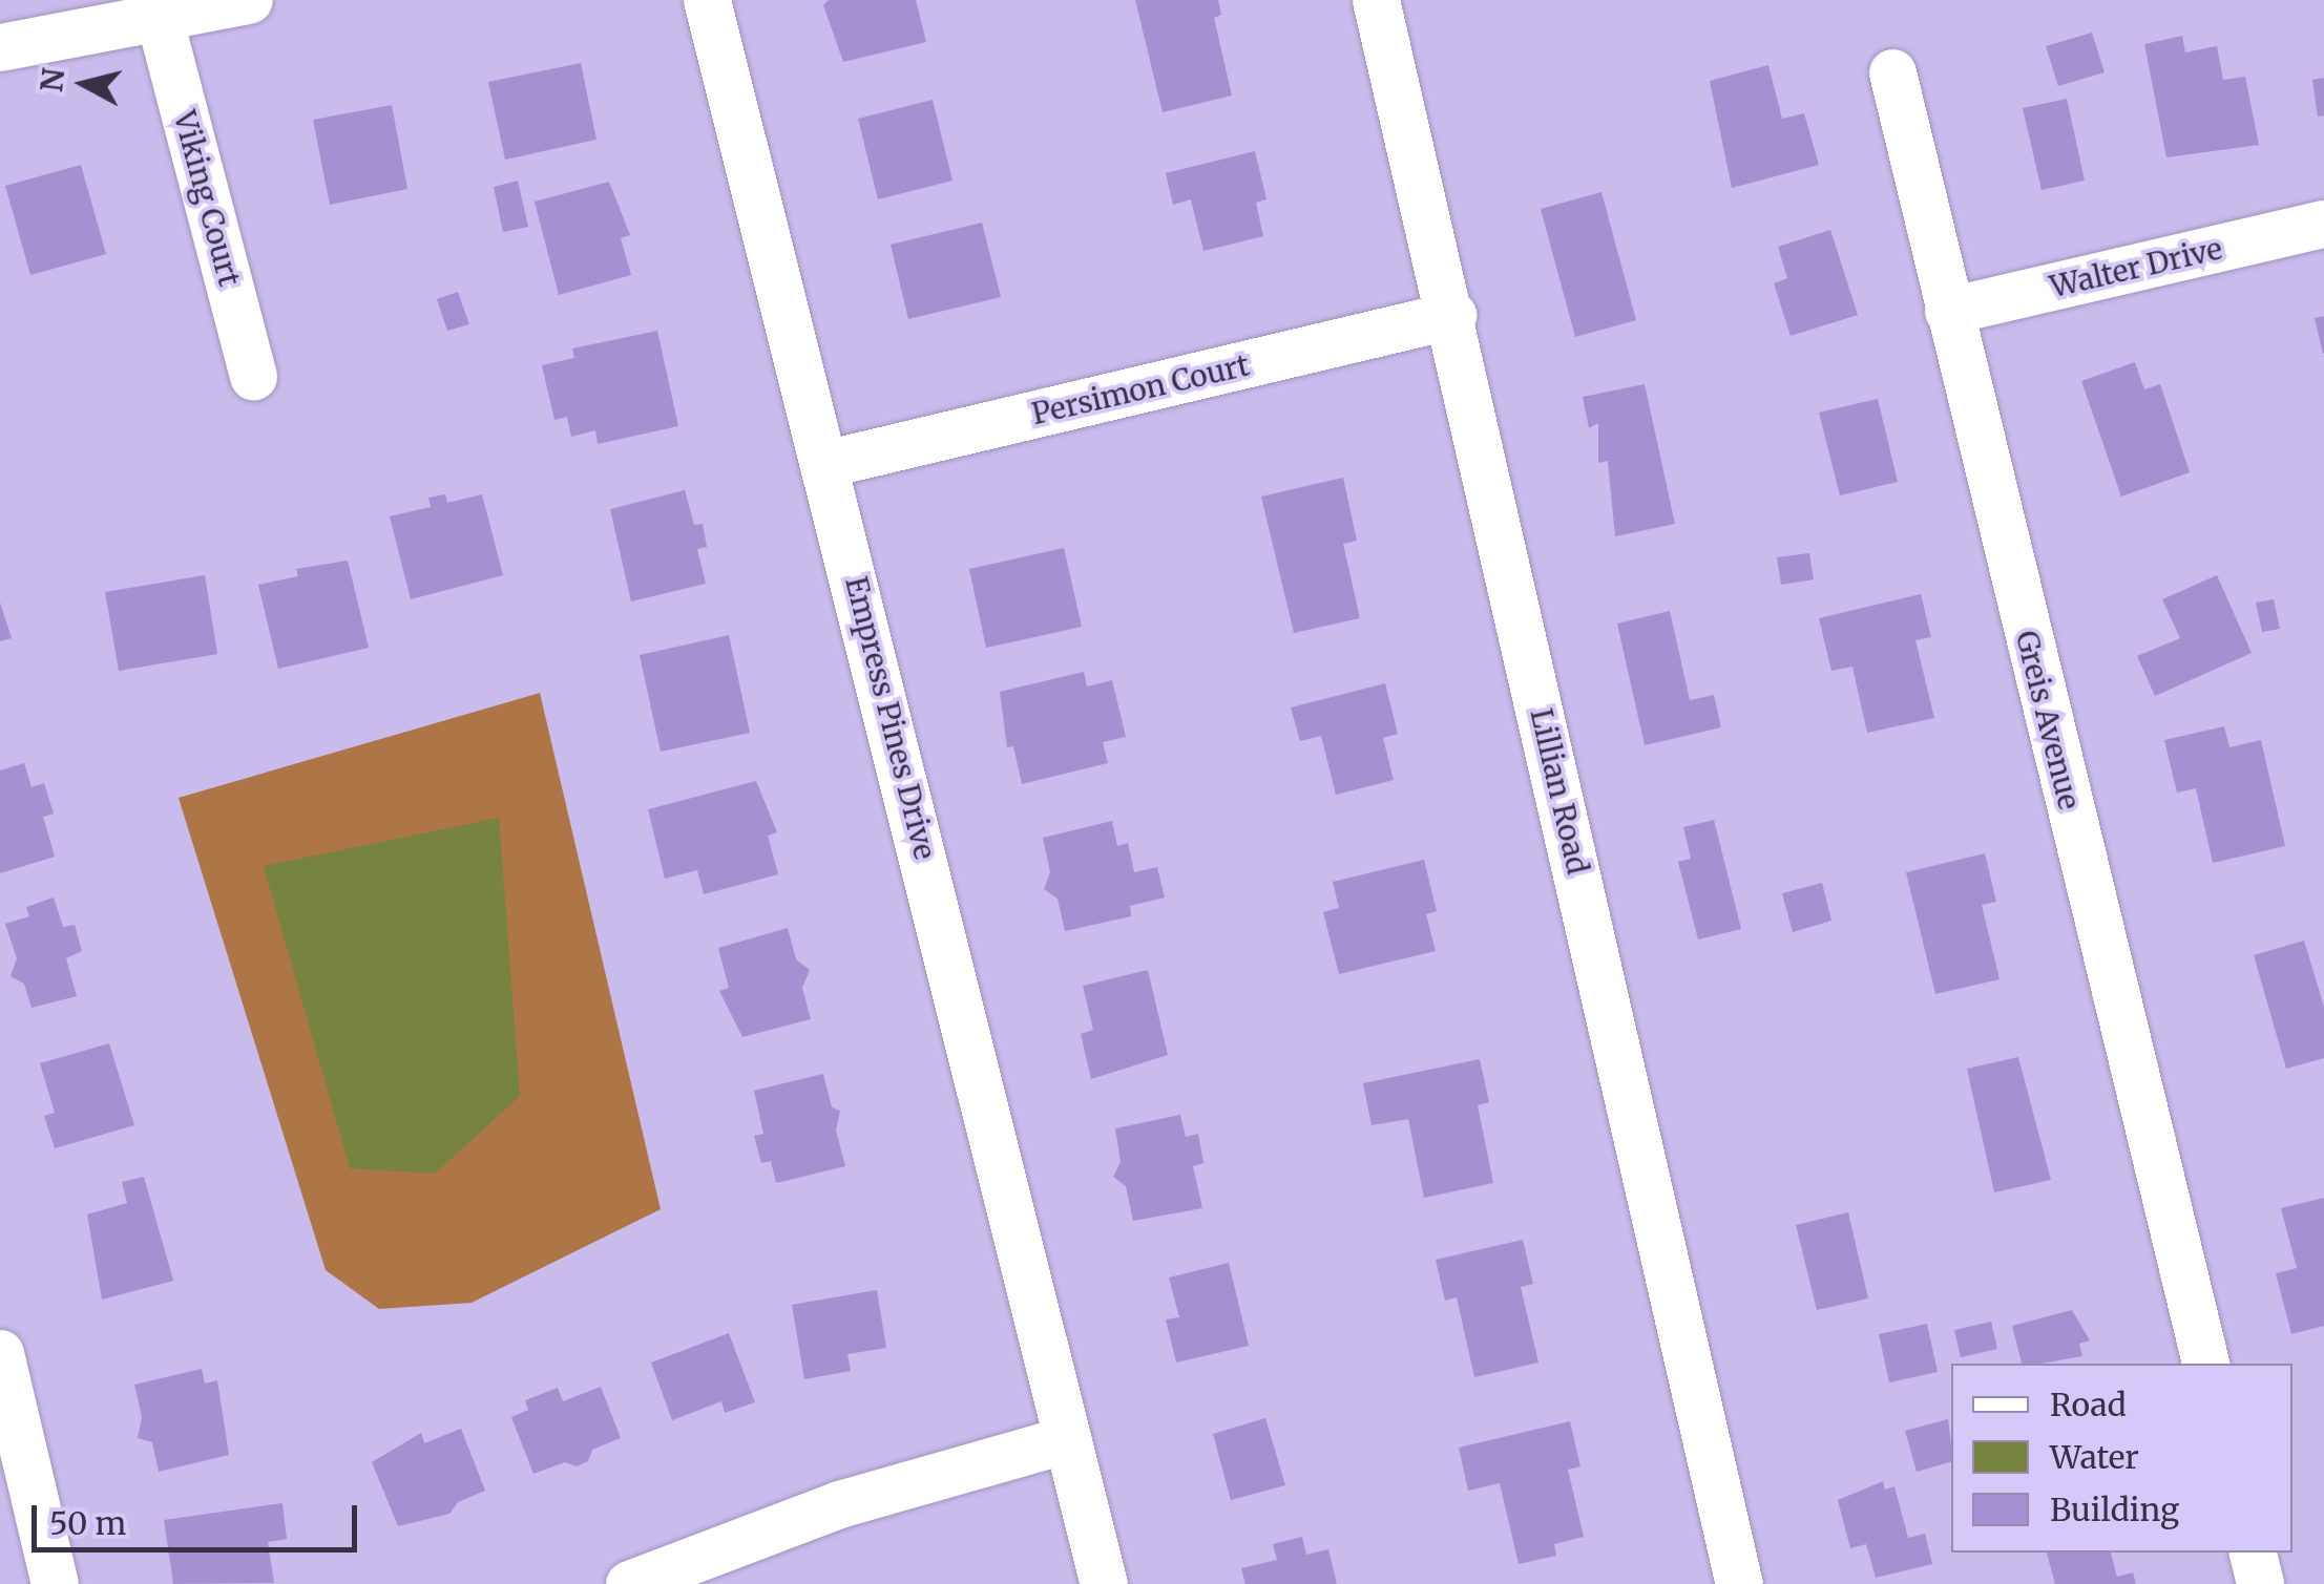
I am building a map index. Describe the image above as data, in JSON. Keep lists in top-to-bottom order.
{
  "streets": {
    "street": [
      "Viking Court",
      "Walter Drive",
      "Persimon Court",
      "Empress Pines Drive",
      "Greis Avenue",
      "Lillian Road"
    ]
  },
  "crossings": [
    ["Walter Drive", "Greis Avenue"],
    ["Persimon Court", "Empress Pines Drive"],
    ["Persimon Court", "Lillian Road"]
  ],
  "legend": ["Road", "Water", "Building"],
  "scale_bar": "50 m",
  "north": "left"
}
